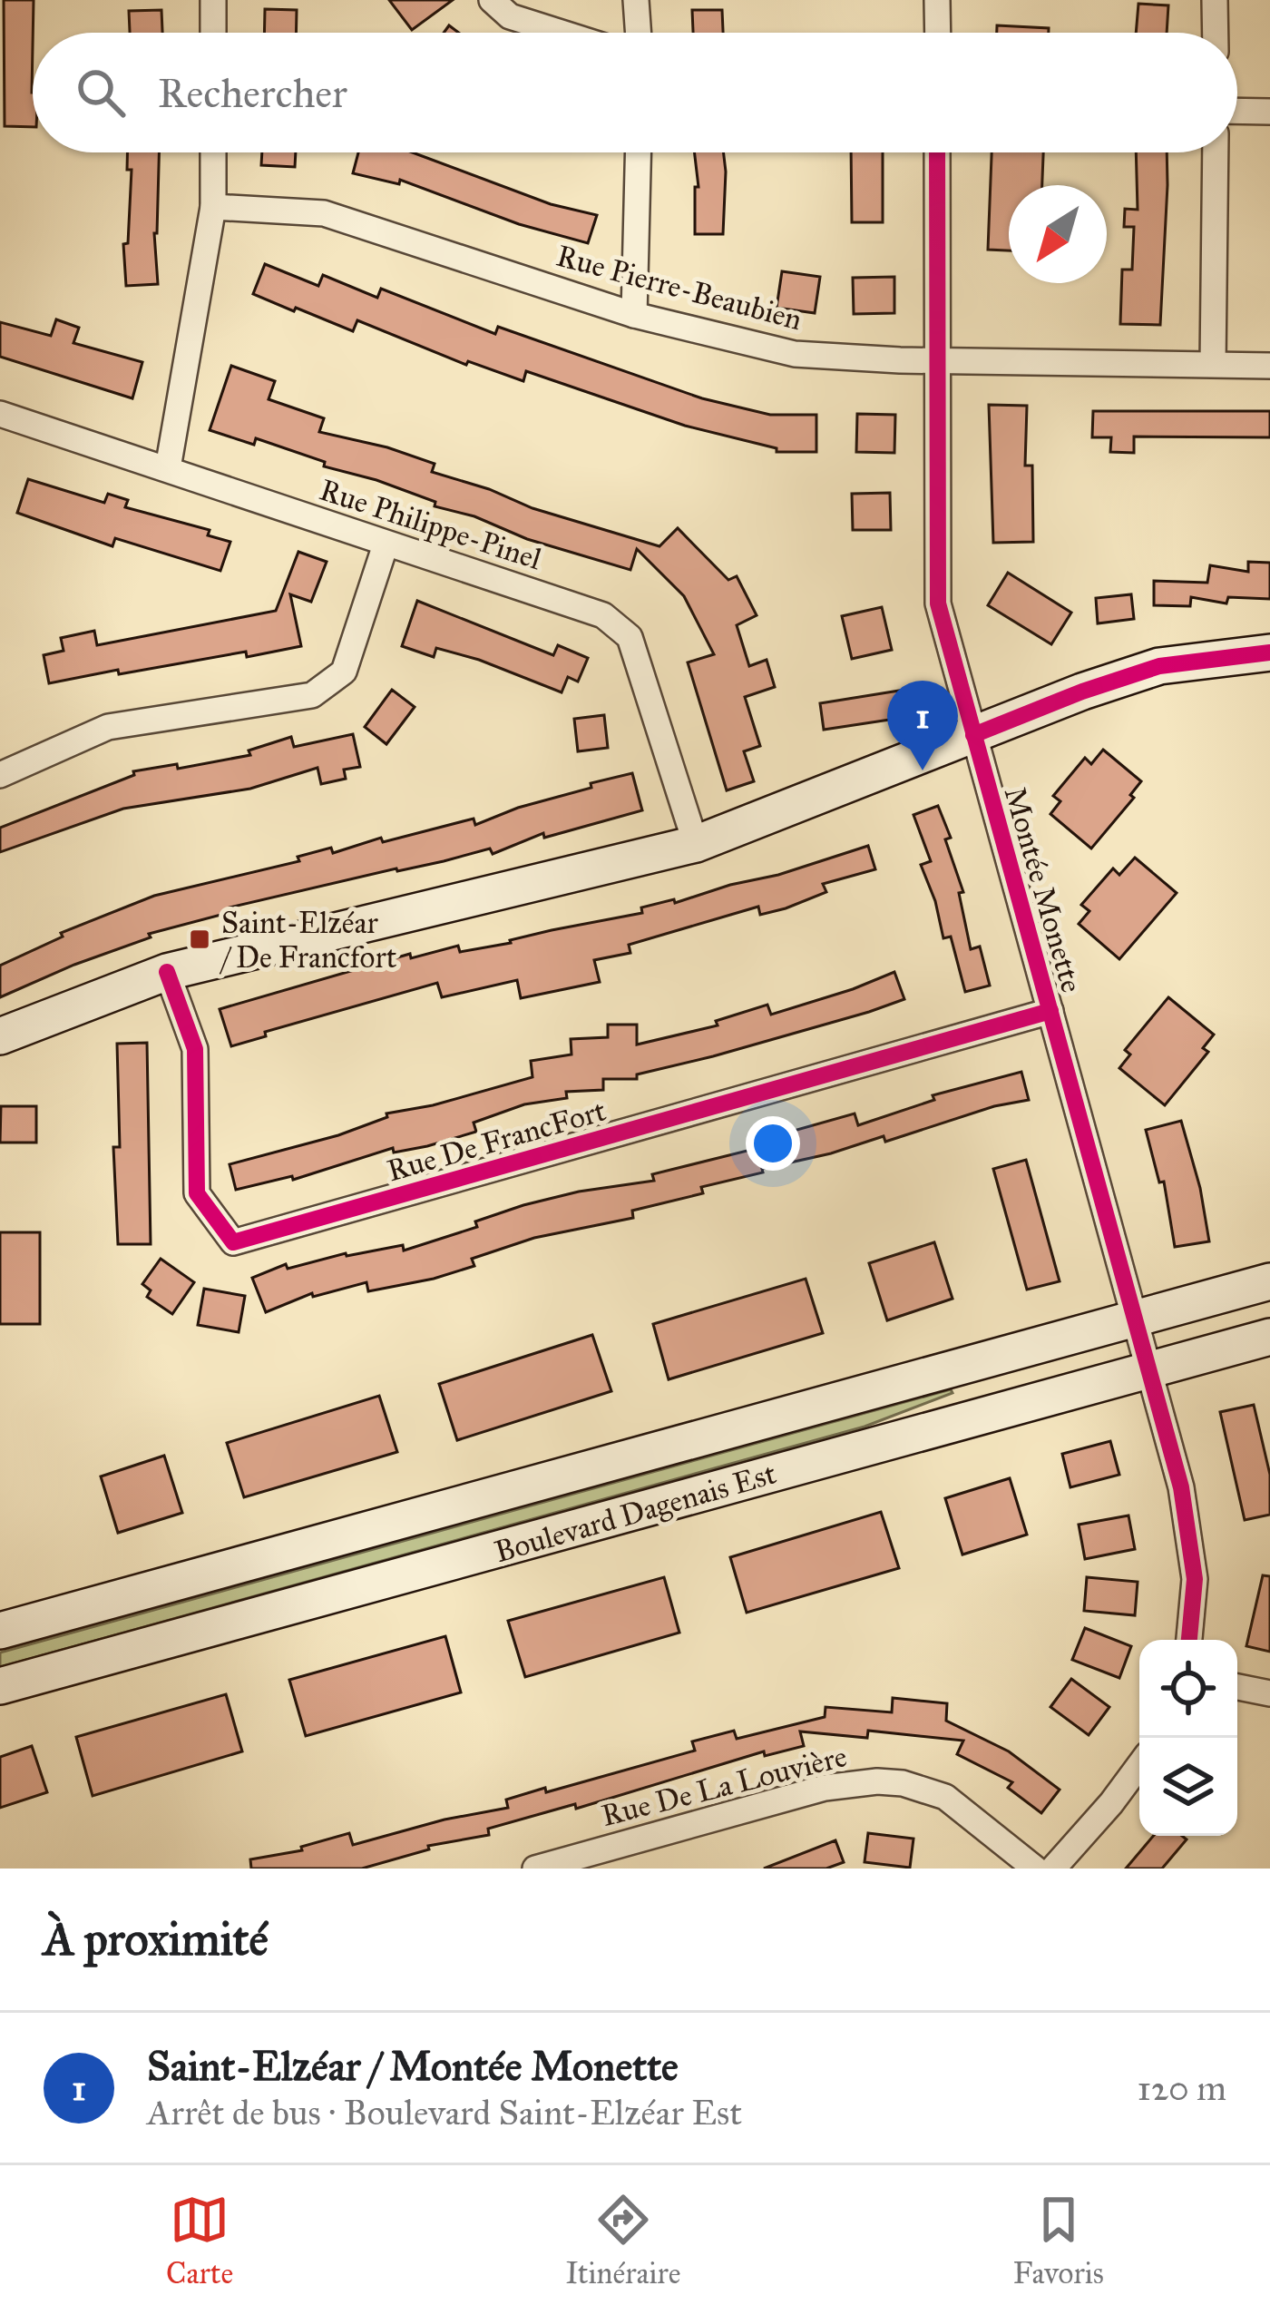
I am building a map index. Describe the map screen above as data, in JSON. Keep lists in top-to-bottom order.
{
  "streets": {
    "main road": ["Boulevard Dagenais Est"],
    "street": [
      "Rue Pierre-Beaubien",
      "Rue Philippe-Pinel",
      "Montée Monette",
      "Rue De FrancFort",
      "Rue De La Louvière"
    ]
  },
  "crossings": [
    ["Rue Pierre-Beaubien", "Montée Monette"],
    ["Montée Monette", "Rue De FrancFort"],
    ["Montée Monette", "Boulevard Dagenais Est"]
  ],
  "places": {
    "transit": ["Saint-Elzéar / De Francfort"]
  },
  "north": "bottom left",
  "page": {
    "search": "Rechercher",
    "pins": "1",
    "heading": "À proximité",
    "list": [
      {
        "mark": "1",
        "name": "Saint-Elzéar / Montée Monette",
        "note": "Arrêt de bus · Boulevard Saint-Elzéar Est",
        "value": "120 m"
      }
    ],
    "nav": ["Carte", "Itinéraire", "Favoris"]
  }
}
